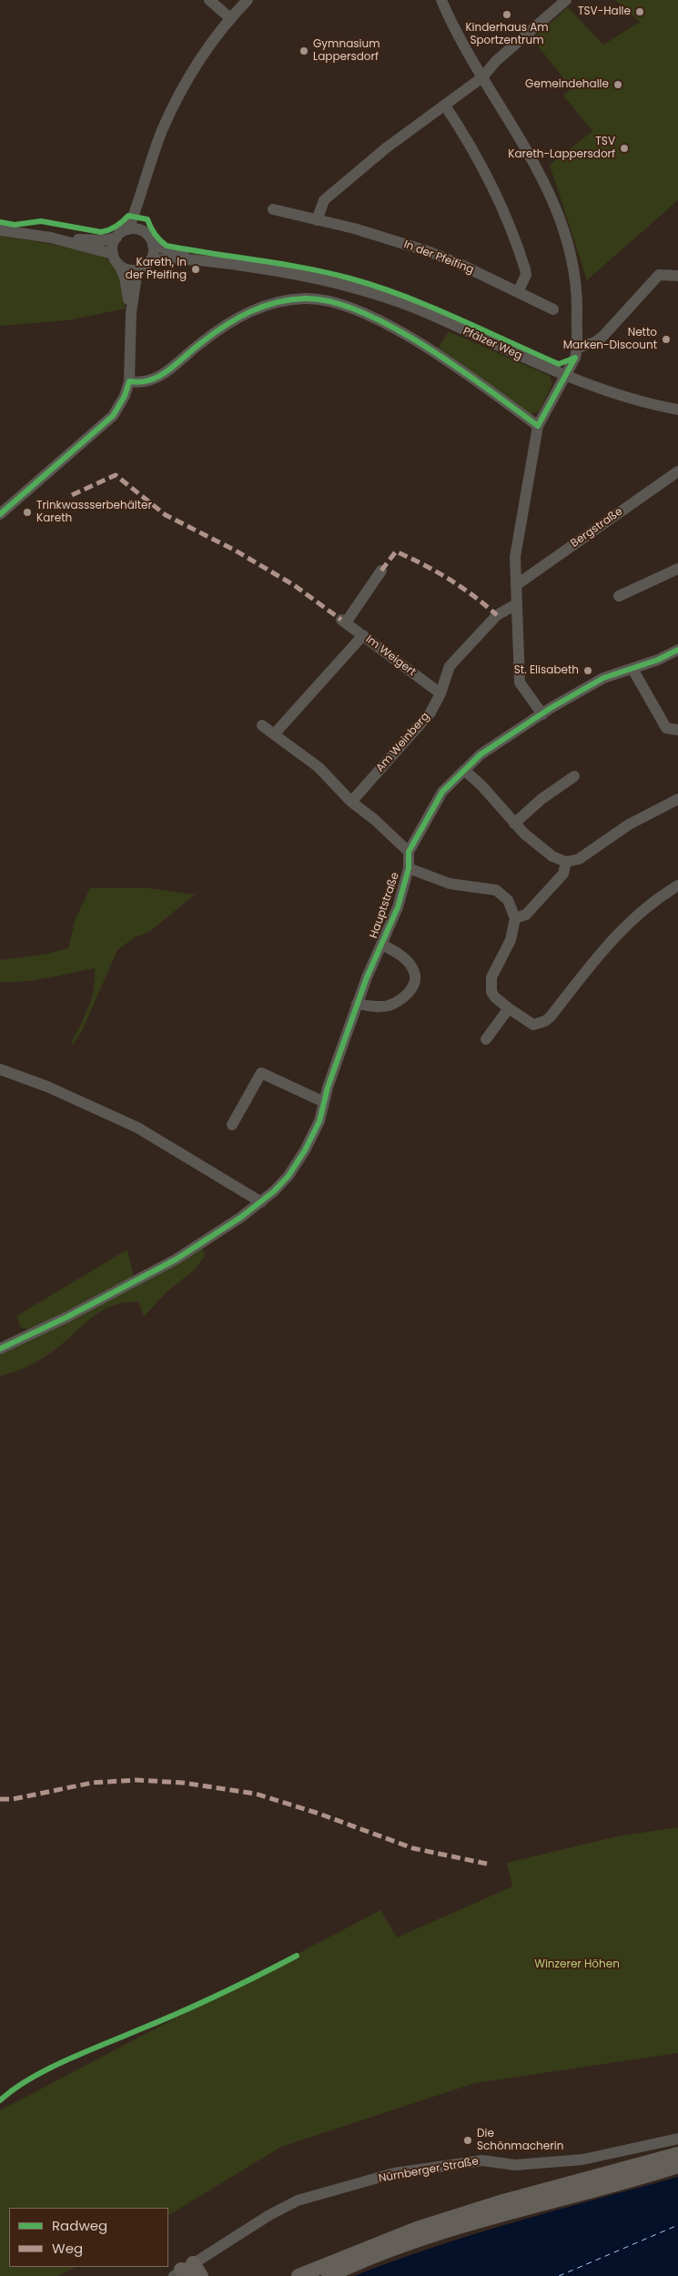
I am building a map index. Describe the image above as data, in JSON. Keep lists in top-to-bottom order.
{
  "streets": {
    "street": [
      "In der Pfeifing",
      "Pfälzer Weg",
      "Bergstraße",
      "Im Weigert",
      "Am Weinberg",
      "Hauptstraße",
      "Nürnberger Straße"
    ]
  },
  "crossings": [
    ["Im Weigert", "Am Weinberg"]
  ],
  "parks": ["Winzerer Höhen"],
  "places": [
    "TSV-Halle",
    "Kinderhaus Am Sportzentrum",
    "Gymnasium Lappersdorf",
    "Gemeindehalle",
    "TSV Kareth-Lappersdorf",
    "Kareth, In der Pfeifing",
    "Netto Marken-Discount",
    "Trinkwassserbehälter Kareth",
    "St. Elisabeth",
    "Die Schönmacherin"
  ],
  "legend": ["Radweg", "Weg"]
}
